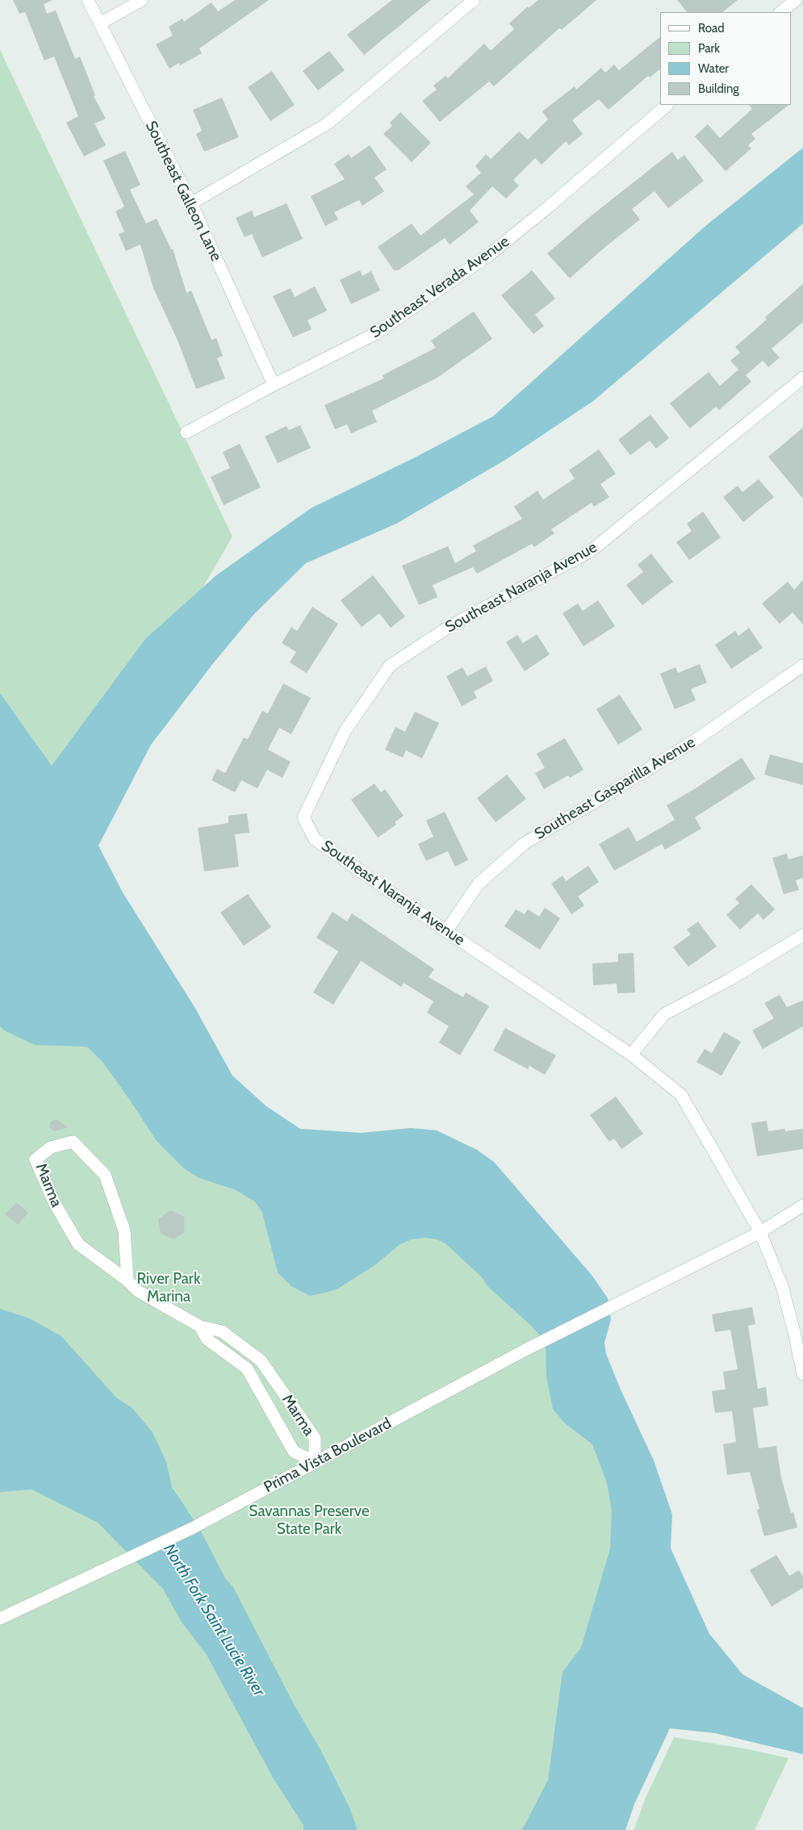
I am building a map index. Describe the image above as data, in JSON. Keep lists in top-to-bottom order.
{
  "streets": {
    "street": [
      "Southeast Galleon Lane",
      "Southeast Verada Avenue",
      "Southeast Naranja Avenue",
      "Southeast Gasparilla Avenue",
      "Marma",
      "Prima Vista Boulevard"
    ]
  },
  "crossings": [
    ["Southeast Galleon Lane", "Southeast Verada Avenue"],
    ["Southeast Naranja Avenue", "Southeast Gasparilla Avenue"],
    ["Southeast Naranja Avenue", "Prima Vista Boulevard"],
    ["Marma", "Prima Vista Boulevard"]
  ],
  "water": ["North Fork Saint Lucie River"],
  "parks": ["River Park Marina", "Savannas Preserve State Park"],
  "legend": [
    "Road",
    "Park",
    "Water",
    "Building"
  ]
}
